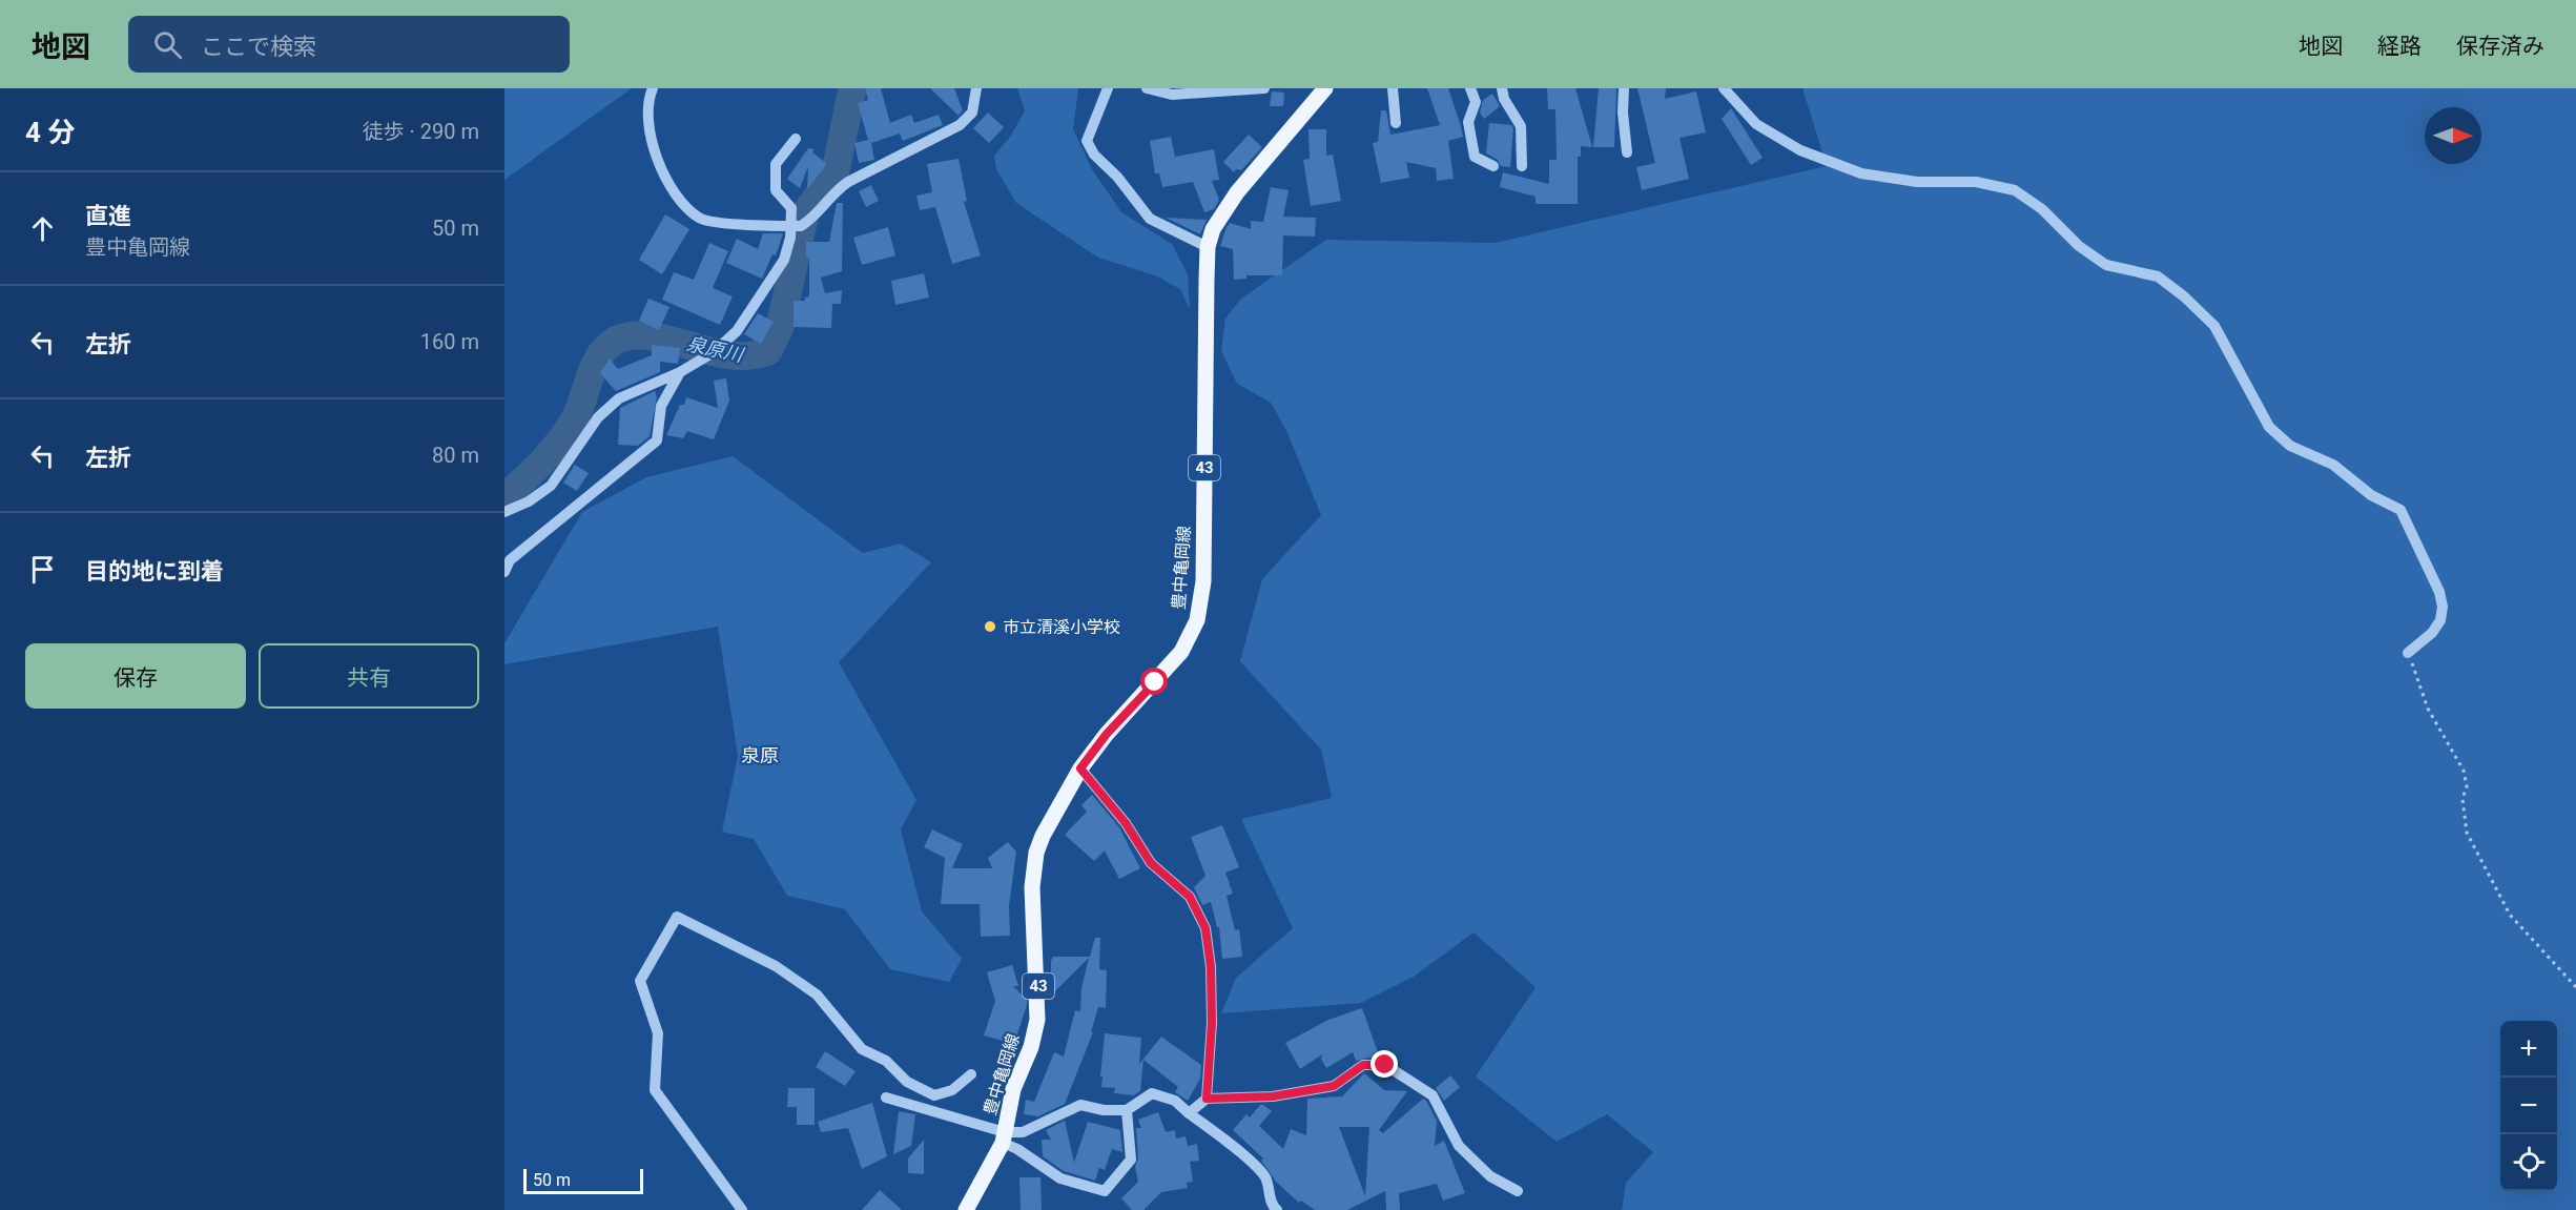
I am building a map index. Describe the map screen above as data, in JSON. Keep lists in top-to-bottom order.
{
  "streets": {
    "main road": ["43", "豊中亀岡線"]
  },
  "districts": ["泉原"],
  "water": ["泉原川"],
  "places": ["市立清溪小学校"],
  "scale_bar": "50 m",
  "north": "right",
  "page": {
    "header": "地図",
    "search": "ここで検索",
    "nav": ["地図", "経路", "保存済み"],
    "heading": ["4 分", "徒歩 · 290 m"],
    "list": [
      ["直進", "豊中亀岡線", "50 m"],
      ["左折", "160 m"],
      ["左折", "80 m"],
      "目的地に到着"
    ],
    "buttons": ["保存", "共有"],
    "map_buttons": ["+", "−"],
    "scale": "50 m"
  }
}
